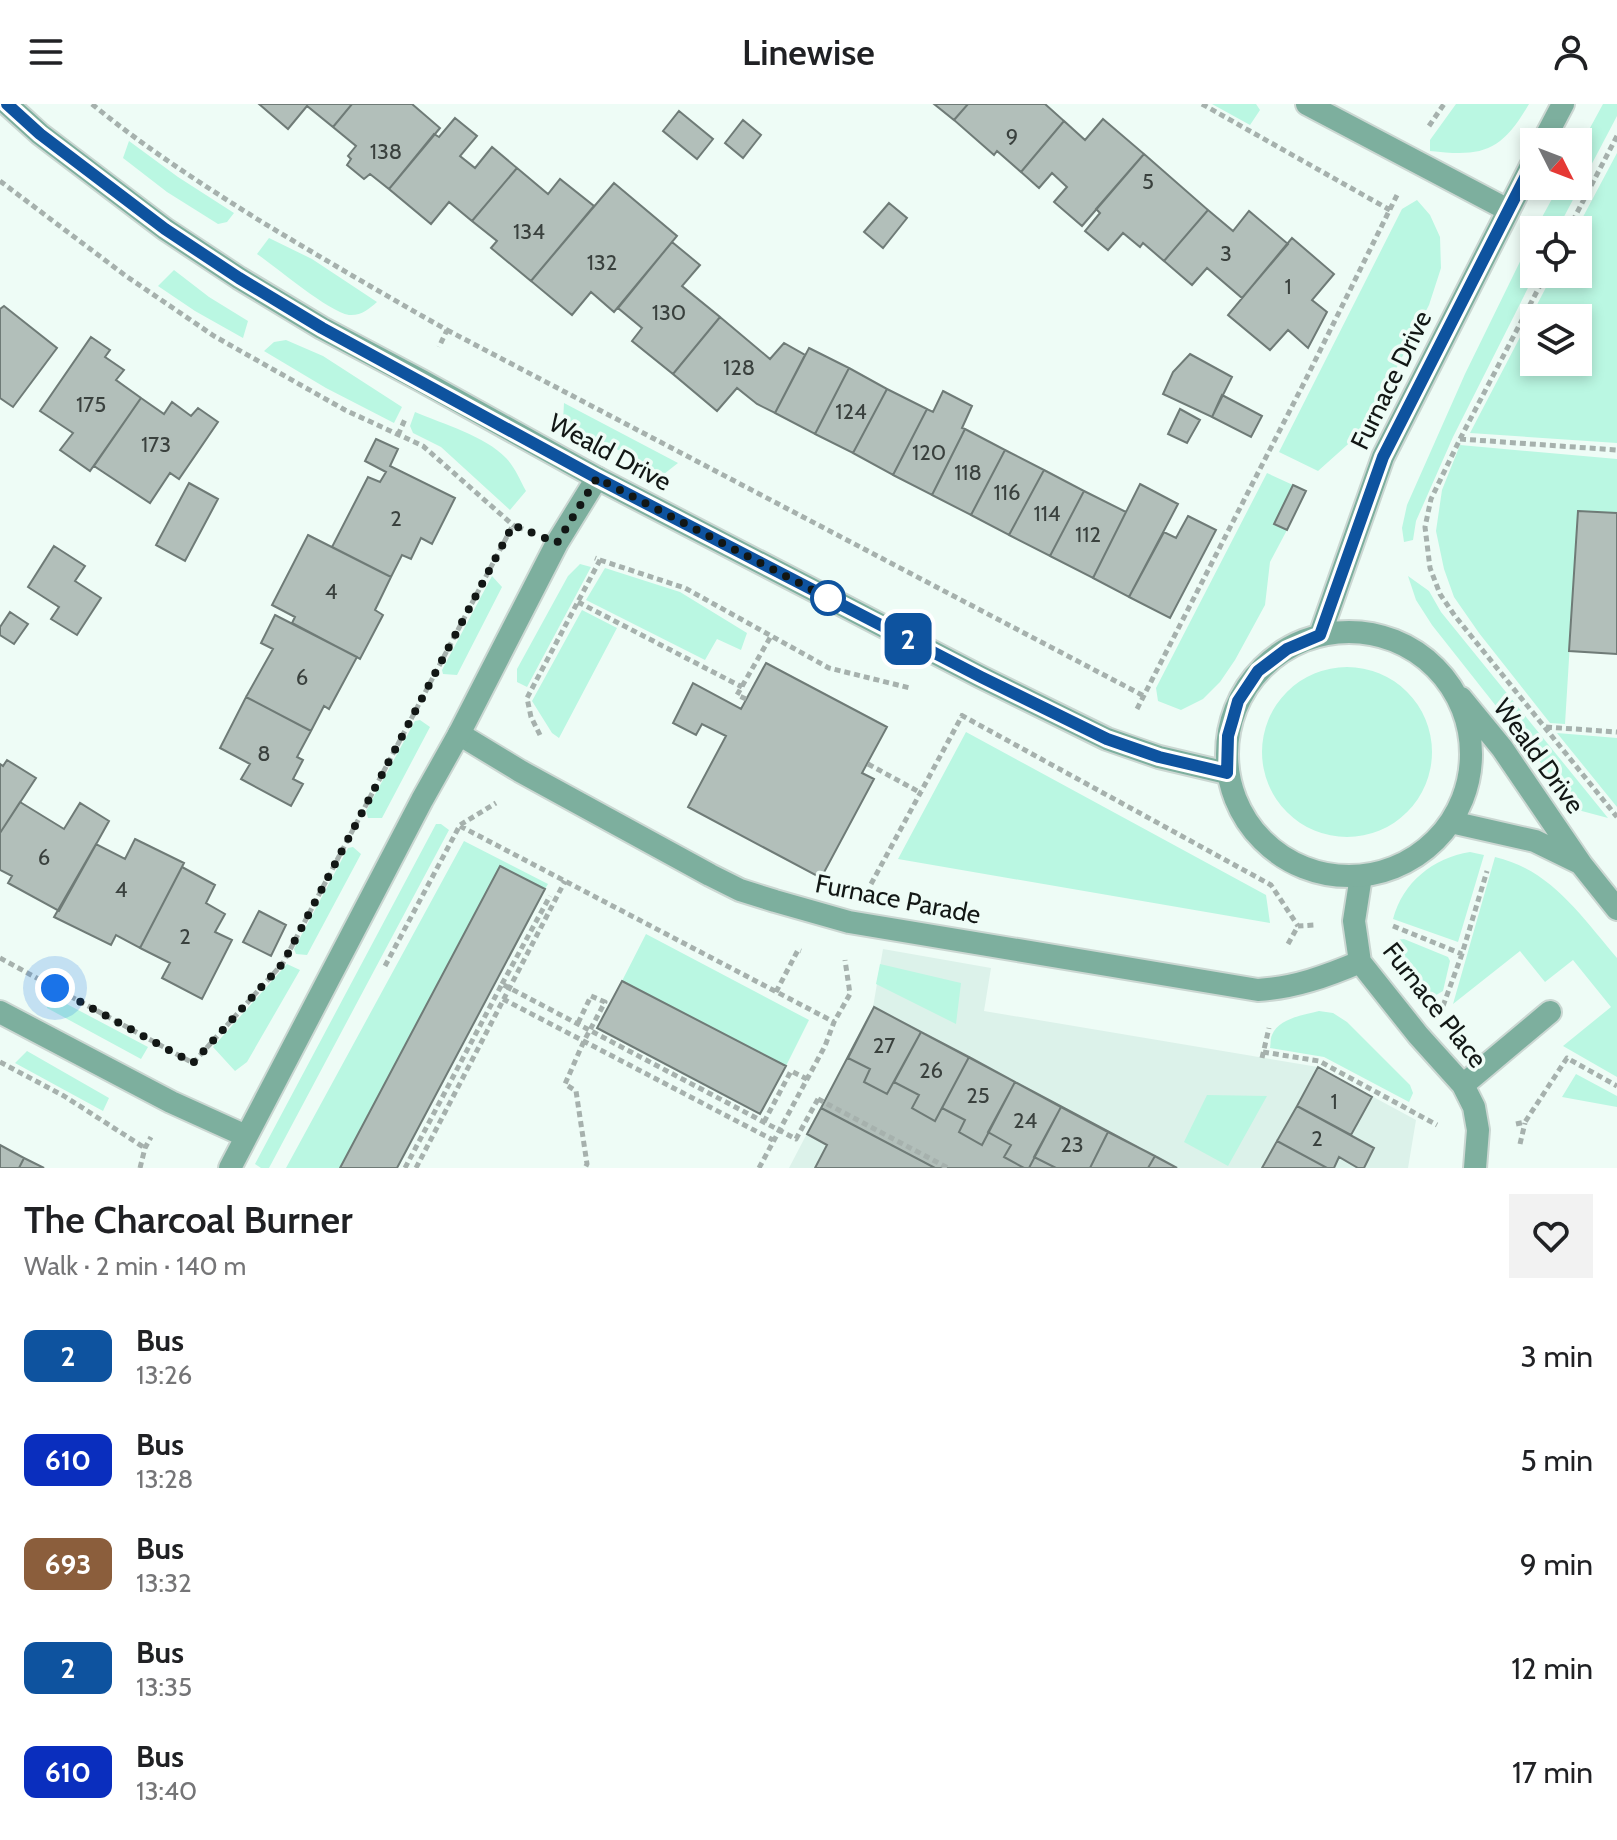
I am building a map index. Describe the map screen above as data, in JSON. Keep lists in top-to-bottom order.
{
  "streets": {
    "street": [
      "Furnace Drive",
      "Weald Drive",
      "Furnace Parade",
      "Furnace Place"
    ]
  },
  "crossings": [
    ["Furnace Drive", "Weald Drive"],
    ["Furnace Drive", "Furnace Place"],
    ["Weald Drive", "Furnace Place"],
    ["Furnace Parade", "Furnace Place"]
  ],
  "lines": ["bus line 2"],
  "house_numbers": [
    "9",
    "138",
    "5",
    "134",
    "3",
    "132",
    "1",
    "130",
    "128",
    "175",
    "124",
    "173",
    "120",
    "118",
    "116",
    "114",
    "2",
    "112",
    "4",
    "6",
    "8",
    "6",
    "4",
    "2",
    "27",
    "26",
    "25",
    "1",
    "24",
    "2",
    "23"
  ],
  "north": "bottom right",
  "page": {
    "header": "Linewise",
    "on_map": "2",
    "heading": ["The Charcoal Burner", "Walk · 2 min · 140 m"],
    "list": [
      {
        "mark": "2",
        "name": "Bus",
        "note": "13:26",
        "value": "3 min"
      },
      {
        "mark": "610",
        "name": "Bus",
        "note": "13:28",
        "value": "5 min"
      },
      {
        "mark": "693",
        "name": "Bus",
        "note": "13:32",
        "value": "9 min"
      },
      {
        "mark": "2",
        "name": "Bus",
        "note": "13:35",
        "value": "12 min"
      },
      {
        "mark": "610",
        "name": "Bus",
        "note": "13:40",
        "value": "17 min"
      }
    ]
  }
}
